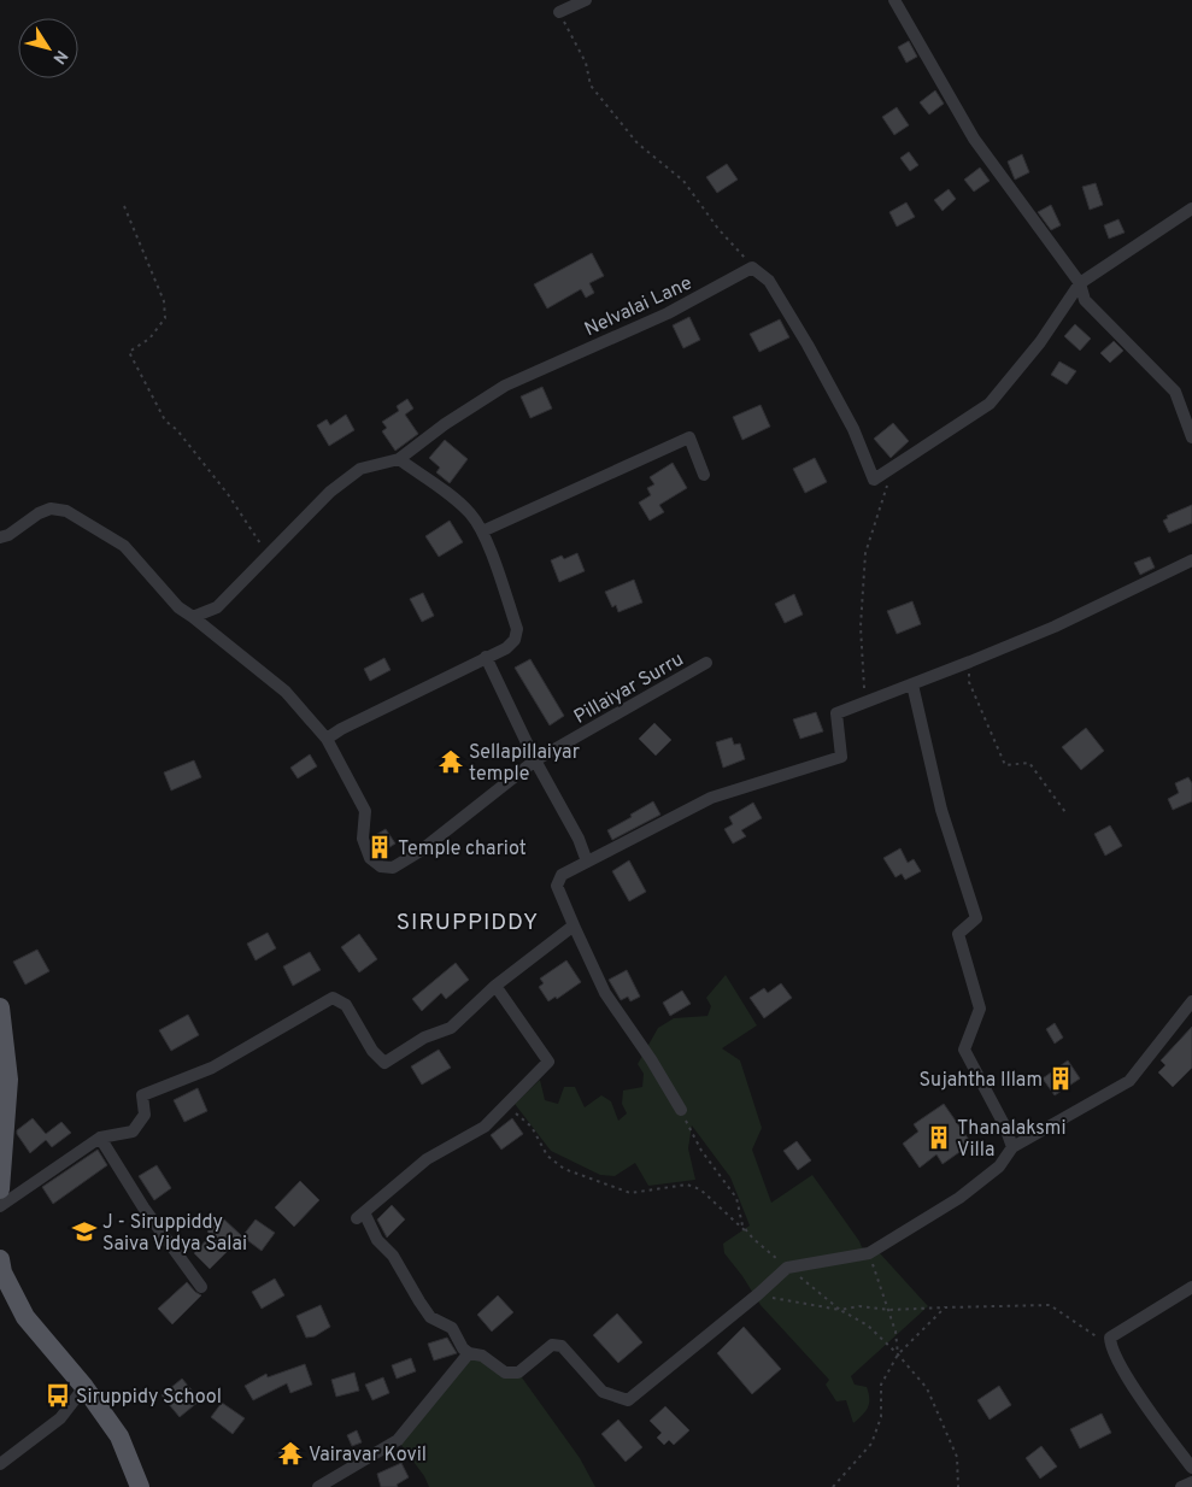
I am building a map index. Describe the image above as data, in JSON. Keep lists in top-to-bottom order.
{
  "streets": {
    "street": ["Nelvalai Lane", "Pillaiyar Surru"]
  },
  "crossings": [
    ["Nelvalai Lane", "Pillaiyar Surru"]
  ],
  "districts": ["SIRUPPIDDY"],
  "places": {
    "temple": ["Sellapillaiyar temple", "Vairavar Kovil"],
    "building": ["Temple chariot", "Sujahtha Illam", "Thanalaksmi Villa"],
    "school or university": ["J - Siruppiddy Saiva Vidya Salai"],
    "bus stop": ["Siruppidy School"]
  },
  "north": "bottom right"
}
